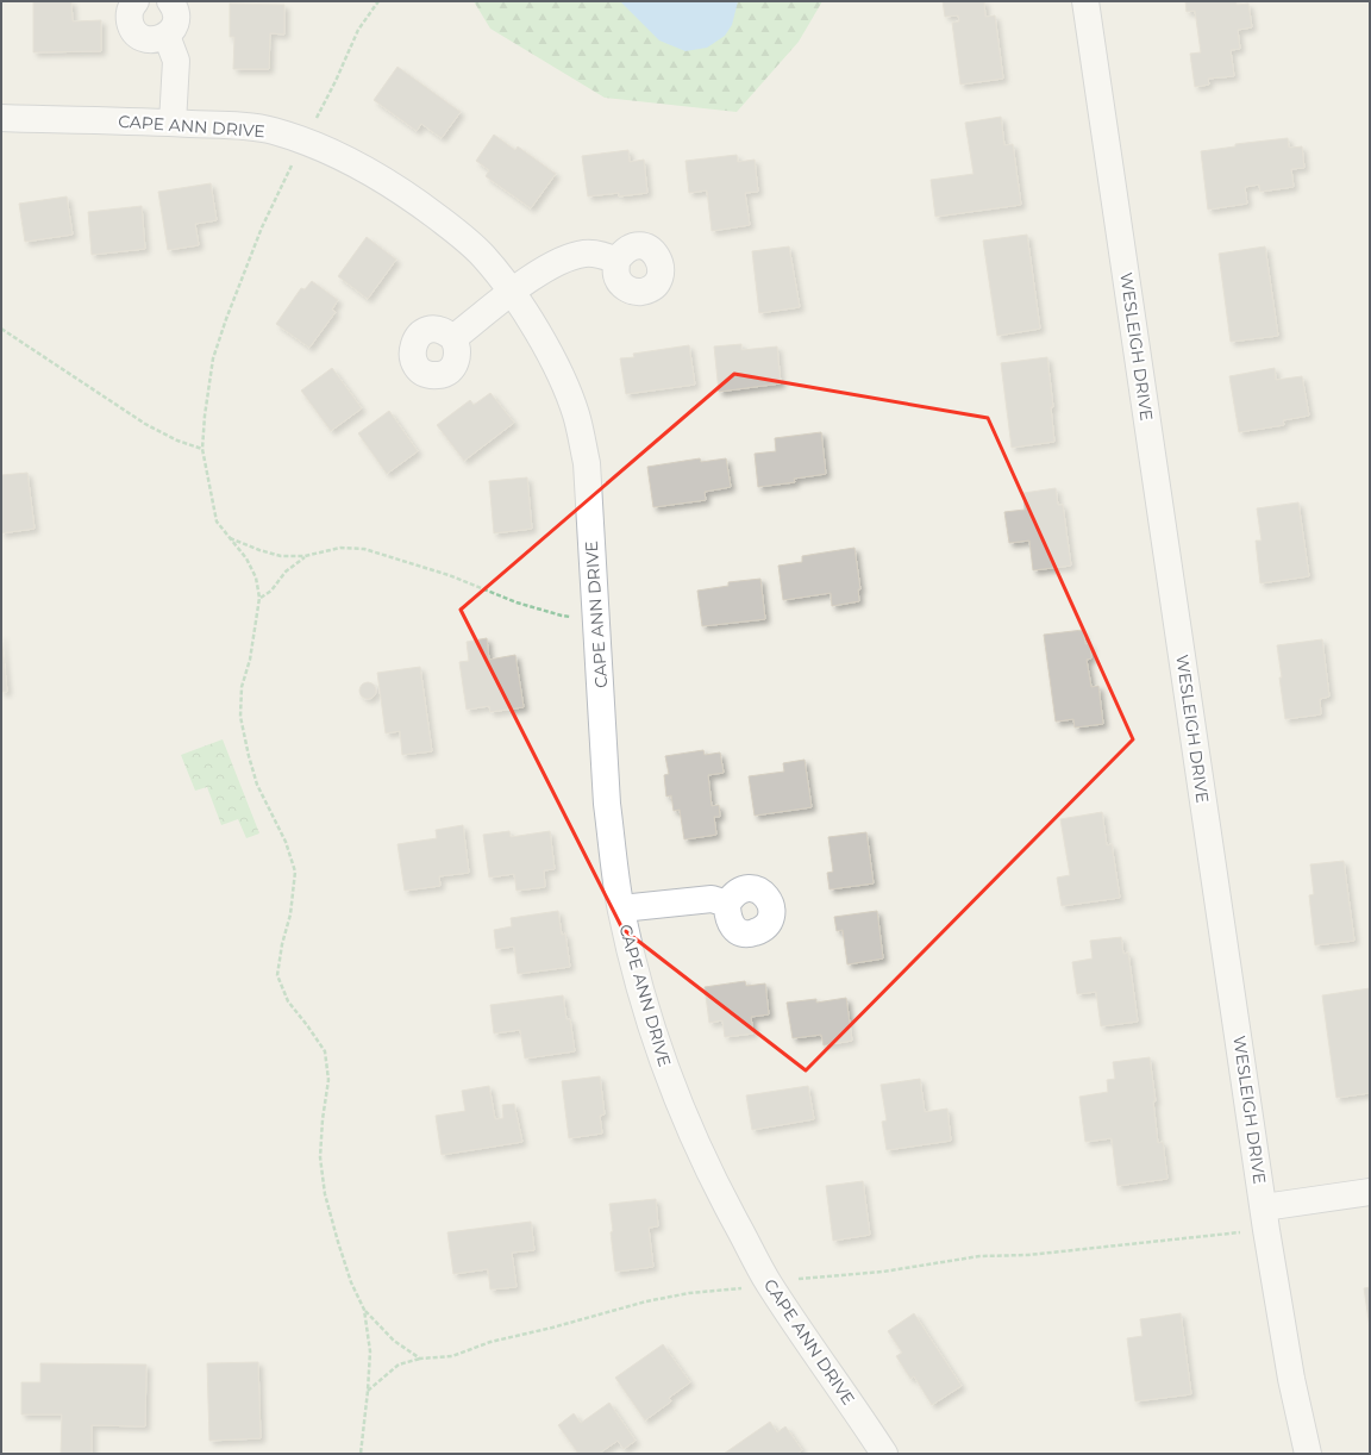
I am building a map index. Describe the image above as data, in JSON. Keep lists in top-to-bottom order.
{
  "streets": {
    "street": ["CAPE ANN DRIVE", "WESLEIGH DRIVE"]
  }
}
